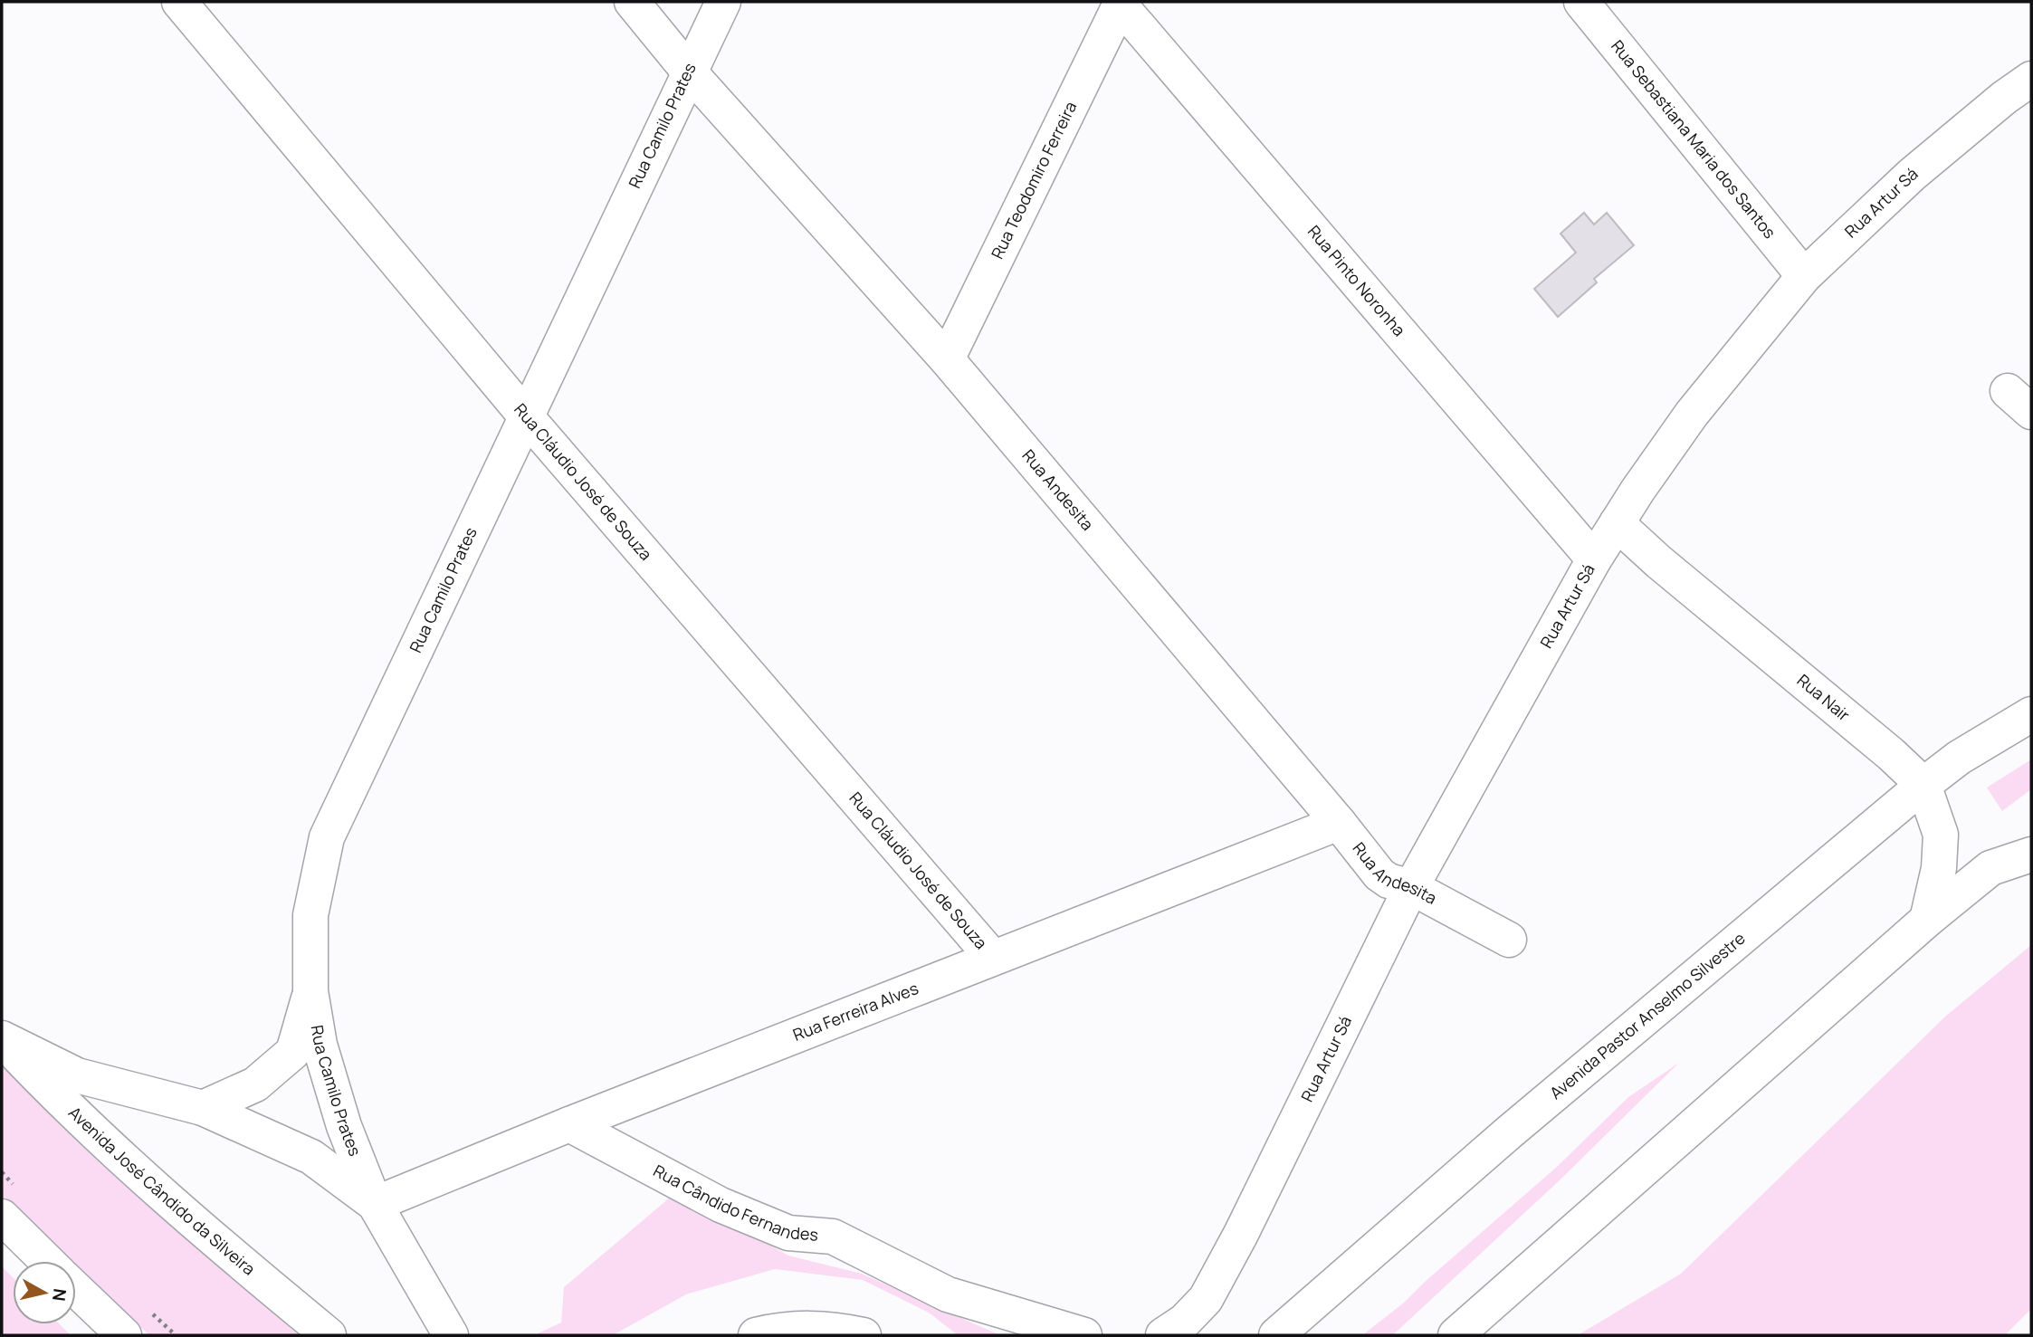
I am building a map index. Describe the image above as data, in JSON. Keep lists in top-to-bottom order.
{
  "streets": {
    "street": [
      "Rua Camilo Prates",
      "Rua Sebastiana Maria dos Santos",
      "Rua Teodomiro Ferreira",
      "Rua Artur Sá",
      "Rua Pinto Noronha",
      "Rua Cláudio José de Souza",
      "Rua Andesita",
      "Rua Nair",
      "Rua Ferreira Alves",
      "Avenida Pastor Anselmo Silvestre",
      "Avenida José Cândido da Silveira",
      "Rua Cândido Fernandes"
    ]
  },
  "crossings": [
    ["Rua Camilo Prates", "Rua Cláudio José de Souza"],
    ["Rua Camilo Prates", "Rua Andesita"],
    ["Rua Camilo Prates", "Rua Ferreira Alves"],
    ["Rua Sebastiana Maria dos Santos", "Rua Artur Sá"],
    ["Rua Teodomiro Ferreira", "Rua Pinto Noronha"],
    ["Rua Teodomiro Ferreira", "Rua Andesita"],
    ["Rua Artur Sá", "Rua Pinto Noronha"],
    ["Rua Artur Sá", "Rua Andesita"],
    ["Rua Artur Sá", "Rua Nair"],
    ["Rua Cláudio José de Souza", "Rua Ferreira Alves"],
    ["Rua Andesita", "Rua Ferreira Alves"],
    ["Rua Nair", "Avenida Pastor Anselmo Silvestre"],
    ["Rua Ferreira Alves", "Rua Cândido Fernandes"]
  ],
  "north": "right"
}
